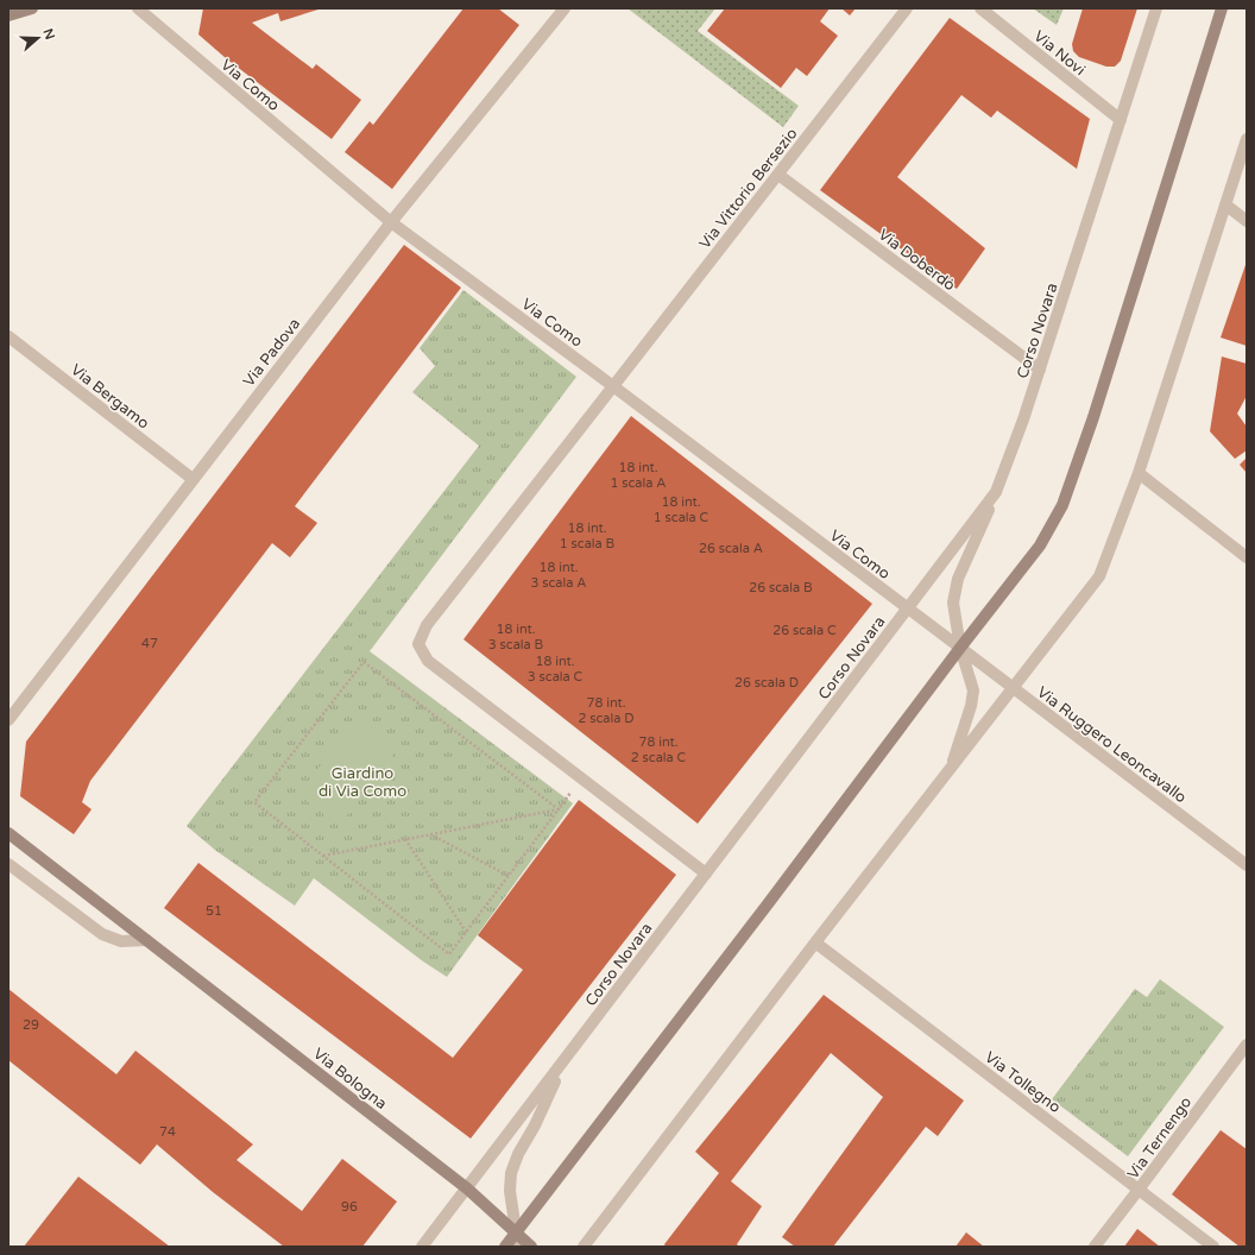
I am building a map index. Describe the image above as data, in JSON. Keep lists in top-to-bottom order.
{
  "streets": {
    "main road": ["Via Bologna"],
    "street": [
      "Via Novi",
      "Via Como",
      "Via Vittorio Bersezio",
      "Via Doberdò",
      "Corso Novara",
      "Via Padova",
      "Via Bergamo",
      "Via Ruggero Leoncavallo",
      "Via Tollegno",
      "Via Ternengo"
    ]
  },
  "crossings": [
    ["Via Novi", "Corso Novara"],
    ["Via Como", "Via Vittorio Bersezio"],
    ["Via Como", "Corso Novara"],
    ["Via Como", "Via Padova"],
    ["Via Como", "Via Ruggero Leoncavallo"],
    ["Via Vittorio Bersezio", "Via Doberdò"],
    ["Via Vittorio Bersezio", "Corso Novara"],
    ["Via Doberdò", "Corso Novara"],
    ["Corso Novara", "Via Bologna"],
    ["Via Padova", "Via Bergamo"],
    ["Via Tollegno", "Via Ternengo"]
  ],
  "parks": ["Giardino di Via Como"],
  "house_numbers": [
    "18 int. 1 scala A",
    "18 int. 1 scala C",
    "18 int. 1 scala B",
    "26 scala A",
    "18 int. 3 scala A",
    "26 scala B",
    "18 int. 3 scala B",
    "26 scala C",
    "47",
    "18 int. 3 scala C",
    "26 scala D",
    "78 int. 2 scala D",
    "78 int. 2 scala C",
    "51",
    "29",
    "74",
    "96"
  ],
  "north": "right"
}
